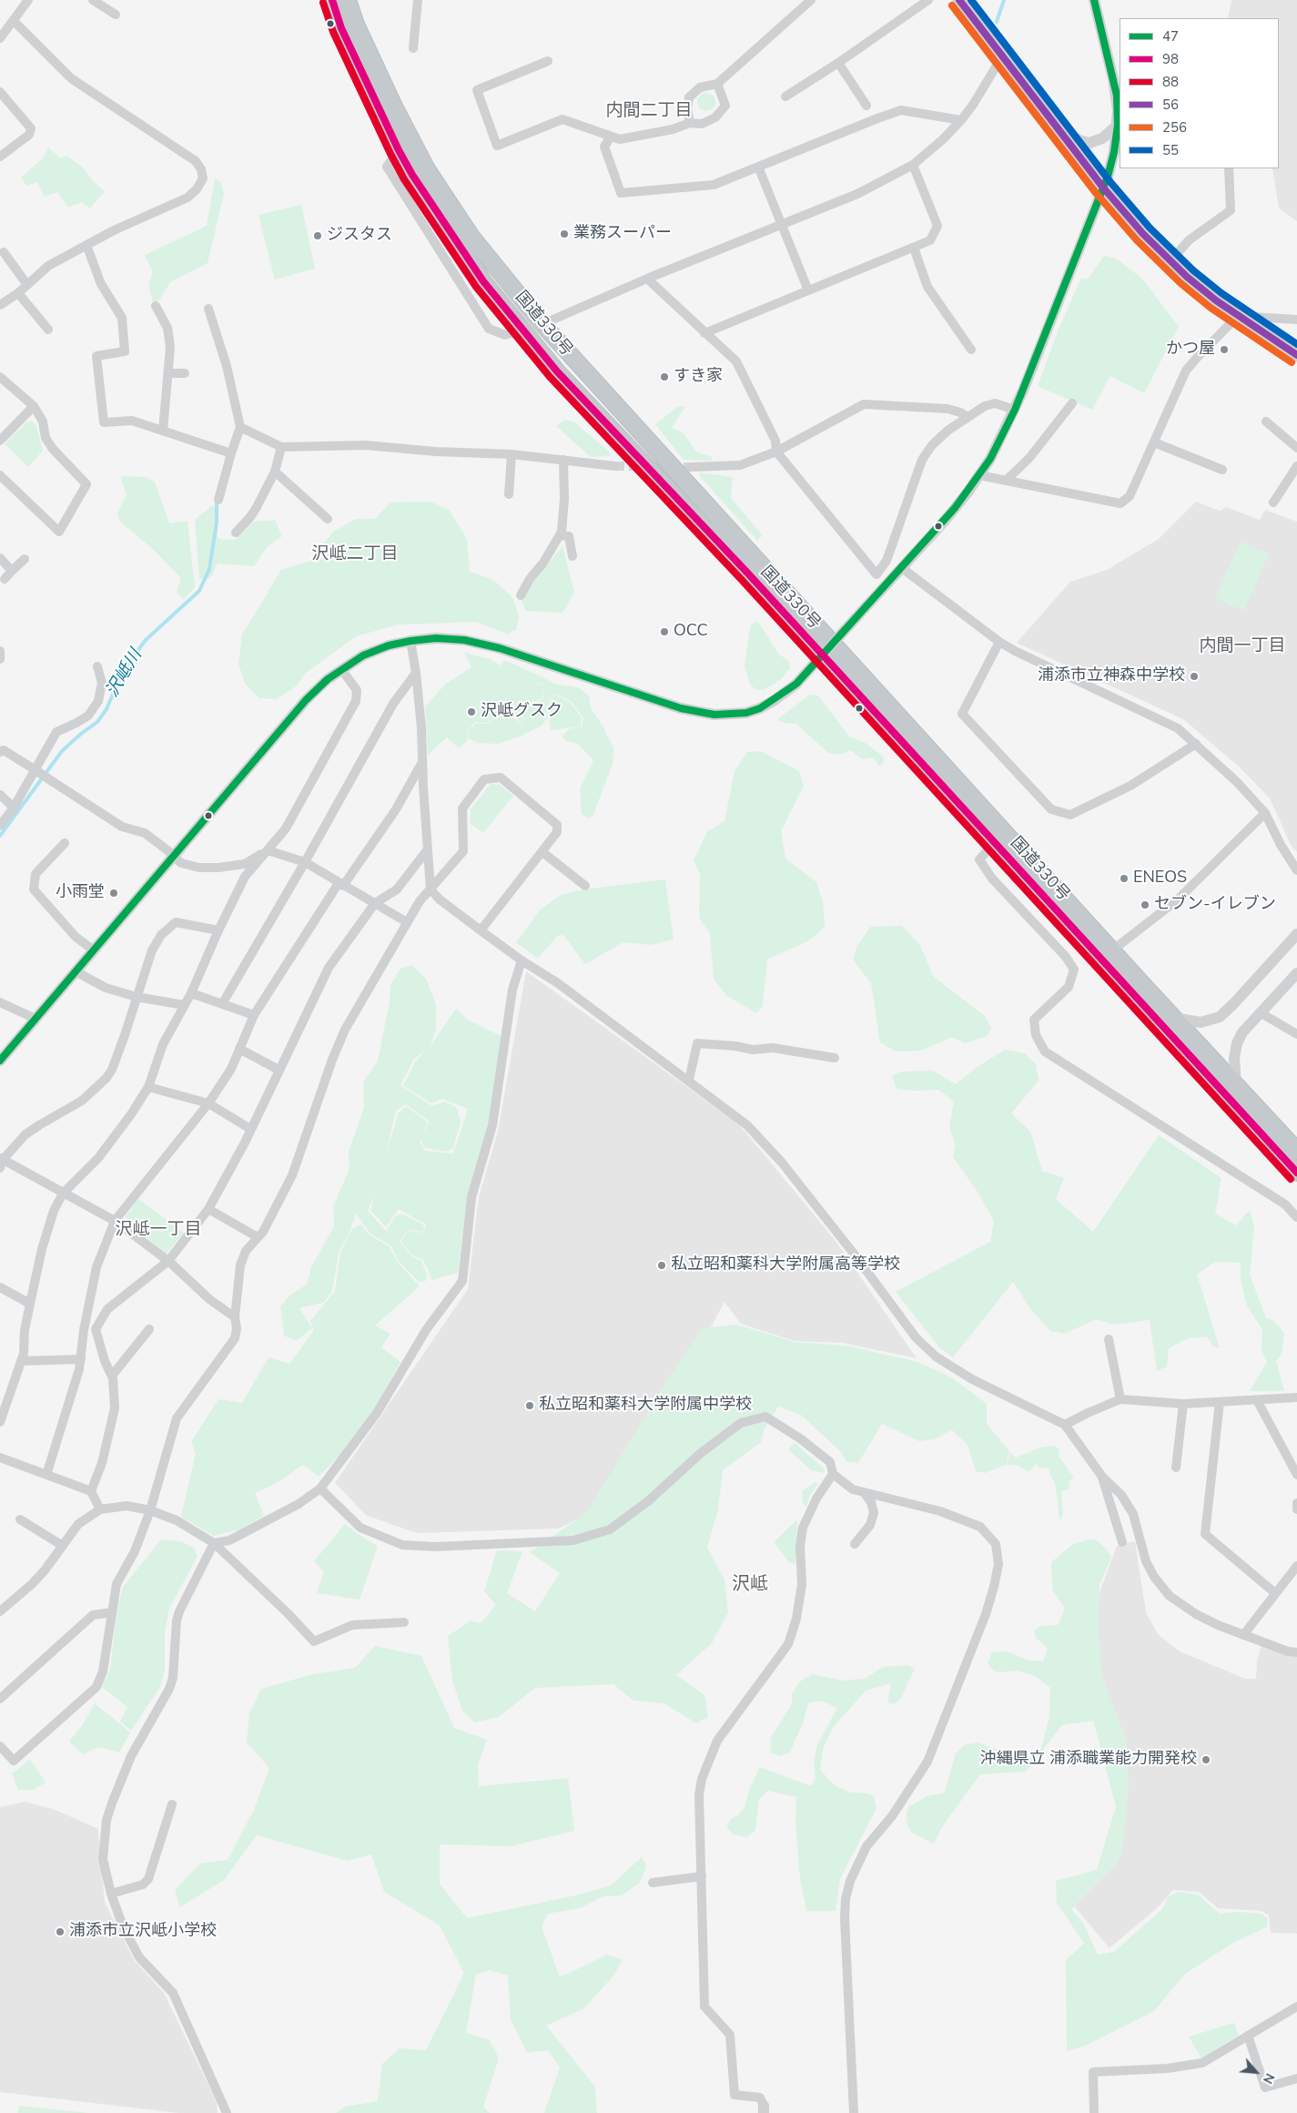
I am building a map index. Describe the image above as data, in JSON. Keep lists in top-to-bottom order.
{
  "streets": {
    "highway": ["国道330号"]
  },
  "districts": [
    "内間二丁目",
    "沢岻二丁目",
    "内間一丁目",
    "沢岻一丁目",
    "沢岻"
  ],
  "water": ["沢岻川"],
  "places": [
    "業務スーパー",
    "ジスタス",
    "かつ屋",
    "すき家",
    "OCC",
    "浦添市立神森中学校",
    "沢岻グスク",
    "ENEOS",
    "小雨堂",
    "セブン-イレブン",
    "私立昭和薬科大学附属高等学校",
    "私立昭和薬科大学附属中学校",
    "沖縄県立 浦添職業能力開発校",
    "浦添市立沢岻小学校"
  ],
  "lines": [
    "transit line 47",
    "transit line 98",
    "transit line 56",
    "transit line 55",
    "transit line 88",
    "transit line 256"
  ],
  "legend": [
    "47",
    "98",
    "88",
    "56",
    "256",
    "55"
  ],
  "north": "bottom right"
}
